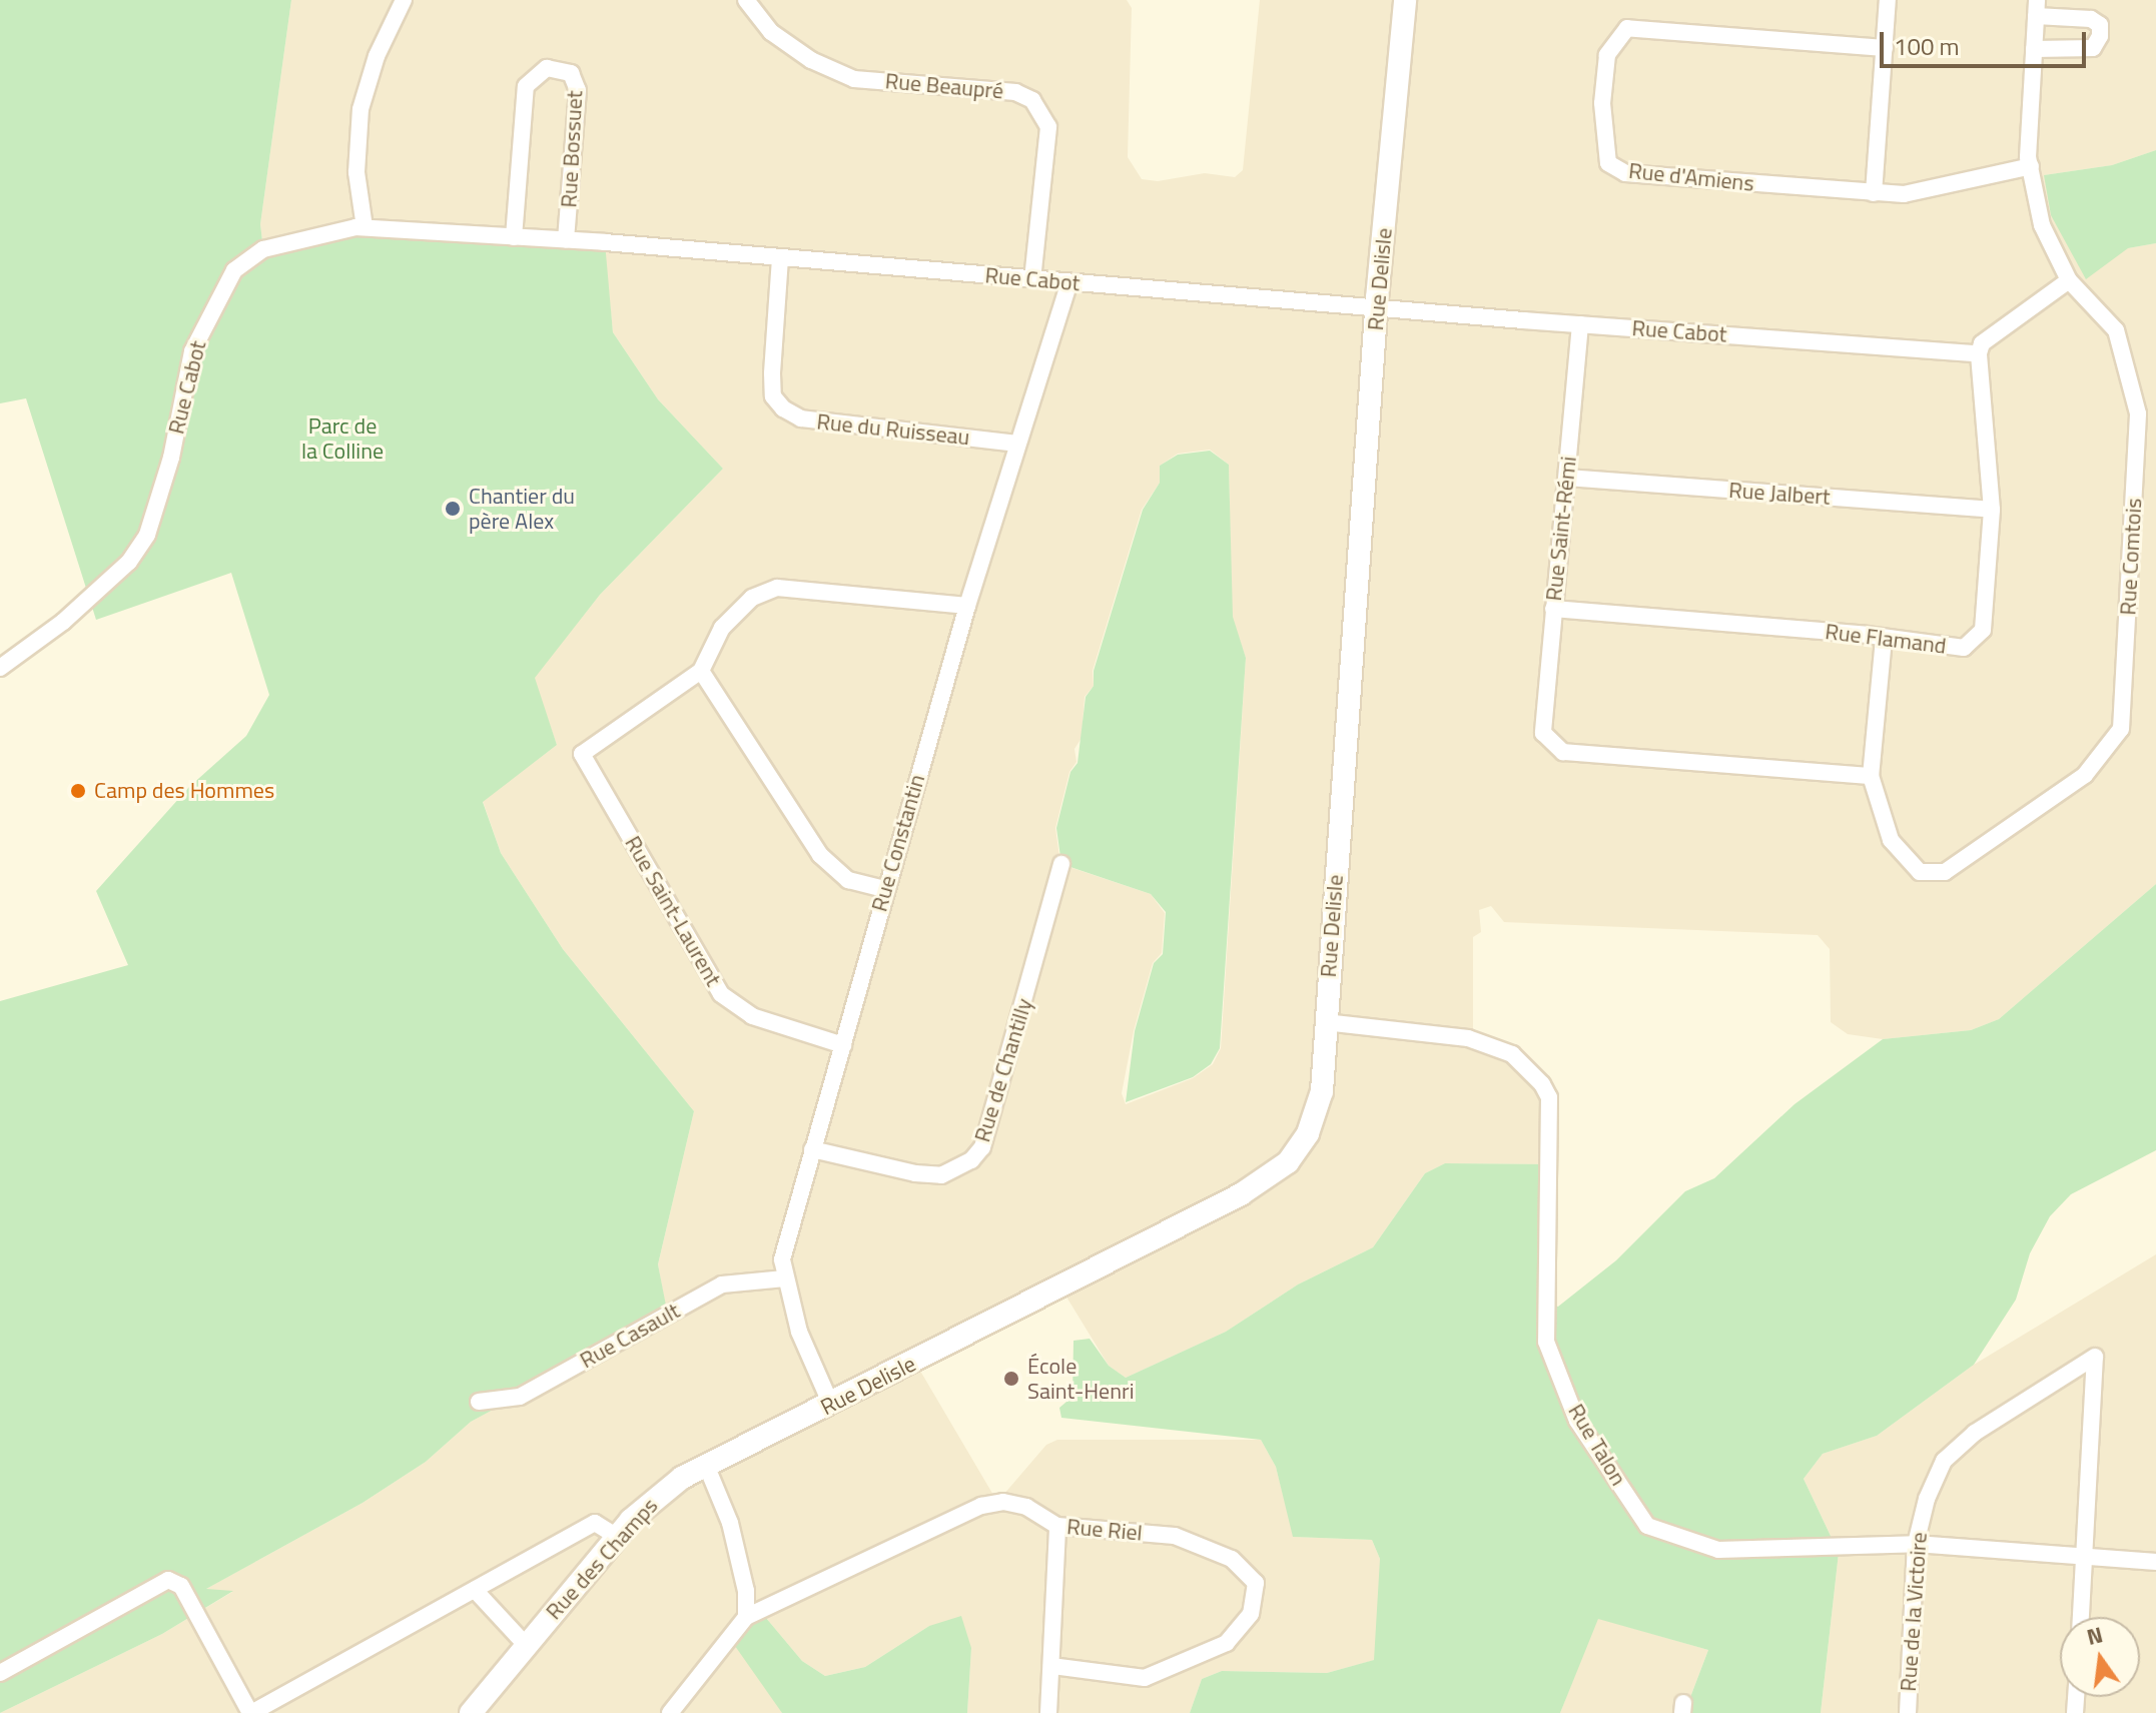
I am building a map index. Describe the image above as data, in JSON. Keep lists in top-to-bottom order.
{
  "streets": {
    "street": [
      "Rue Beaupré",
      "Rue Bossuet",
      "Rue d'Amiens",
      "Rue Cabot",
      "Rue Delisle",
      "Rue du Ruisseau",
      "Rue Jalbert",
      "Rue Saint-Rémi",
      "Rue Comtois",
      "Rue Flamand",
      "Rue Constantin",
      "Rue Saint-Laurent",
      "Rue de Chantilly",
      "Rue Casault",
      "Rue Talon",
      "Rue Riel",
      "Rue des Champs",
      "Rue de la Victoire"
    ]
  },
  "crossings": [
    ["Rue Beaupré", "Rue Cabot"],
    ["Rue Bossuet", "Rue Cabot"],
    ["Rue d'Amiens", "Rue Comtois"],
    ["Rue Cabot", "Rue Delisle"],
    ["Rue Cabot", "Rue du Ruisseau"],
    ["Rue Cabot", "Rue Saint-Rémi"],
    ["Rue Cabot", "Rue Flamand"],
    ["Rue Cabot", "Rue Constantin"],
    ["Rue Delisle", "Rue Constantin"],
    ["Rue Delisle", "Rue Talon"],
    ["Rue Delisle", "Rue des Champs"],
    ["Rue du Ruisseau", "Rue Constantin"],
    ["Rue Jalbert", "Rue Saint-Rémi"],
    ["Rue Jalbert", "Rue Flamand"],
    ["Rue Saint-Rémi", "Rue Comtois"],
    ["Rue Saint-Rémi", "Rue Flamand"],
    ["Rue Constantin", "Rue Saint-Laurent"],
    ["Rue Constantin", "Rue de Chantilly"],
    ["Rue Constantin", "Rue Casault"],
    ["Rue Talon", "Rue de la Victoire"]
  ],
  "parks": ["Parc de la Colline"],
  "places": ["Chantier du père Alex", "Camp des Hommes", "École Saint-Henri"],
  "scale_bar": "100 m",
  "north": "top"
}
